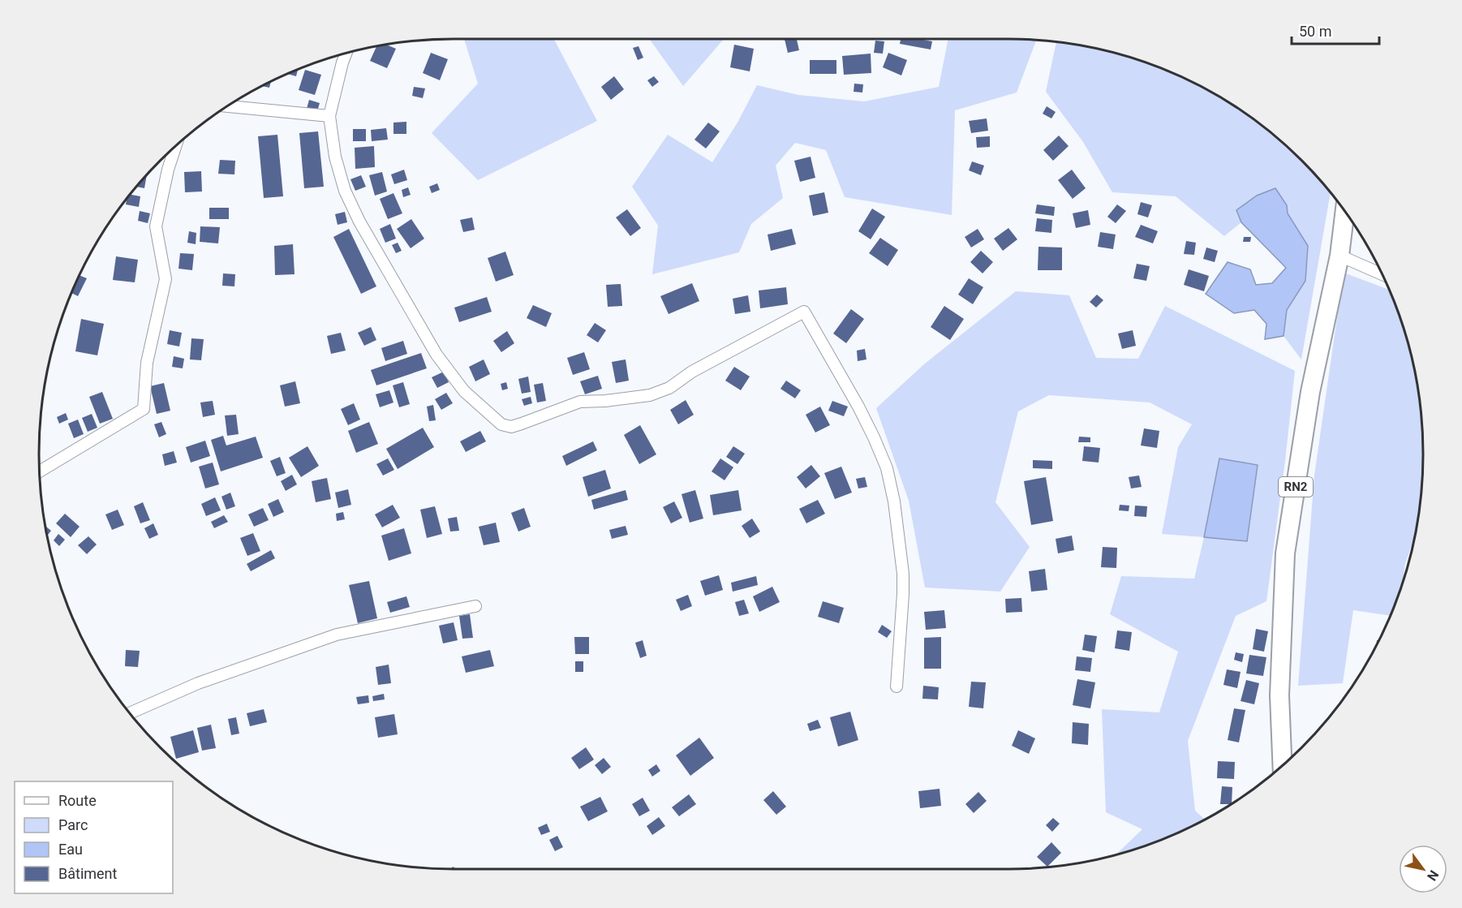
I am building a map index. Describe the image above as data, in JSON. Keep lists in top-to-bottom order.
{
  "streets": {
    "highway": ["RN2"]
  },
  "legend": [
    "Route",
    "Parc",
    "Eau",
    "Bâtiment"
  ],
  "scale_bar": "50 m",
  "north": "bottom right"
}
